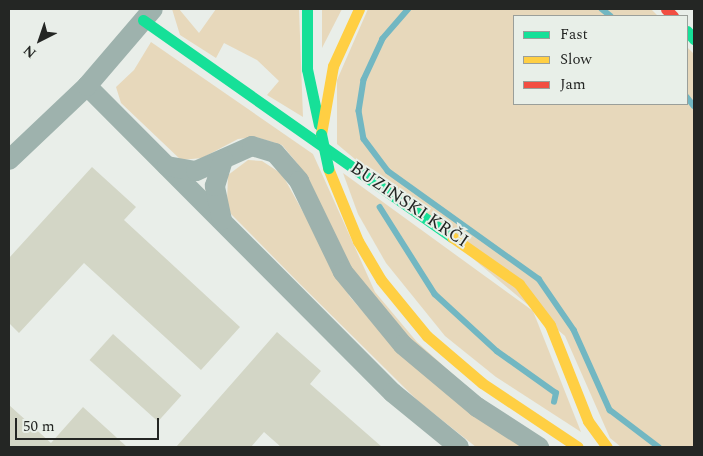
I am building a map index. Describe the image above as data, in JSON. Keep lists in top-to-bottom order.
{
  "streets": {
    "main road": ["BUZINSKI KRČI"]
  },
  "legend": ["Fast", "Slow", "Jam"],
  "scale_bar": "50 m",
  "north": "bottom left"
}
